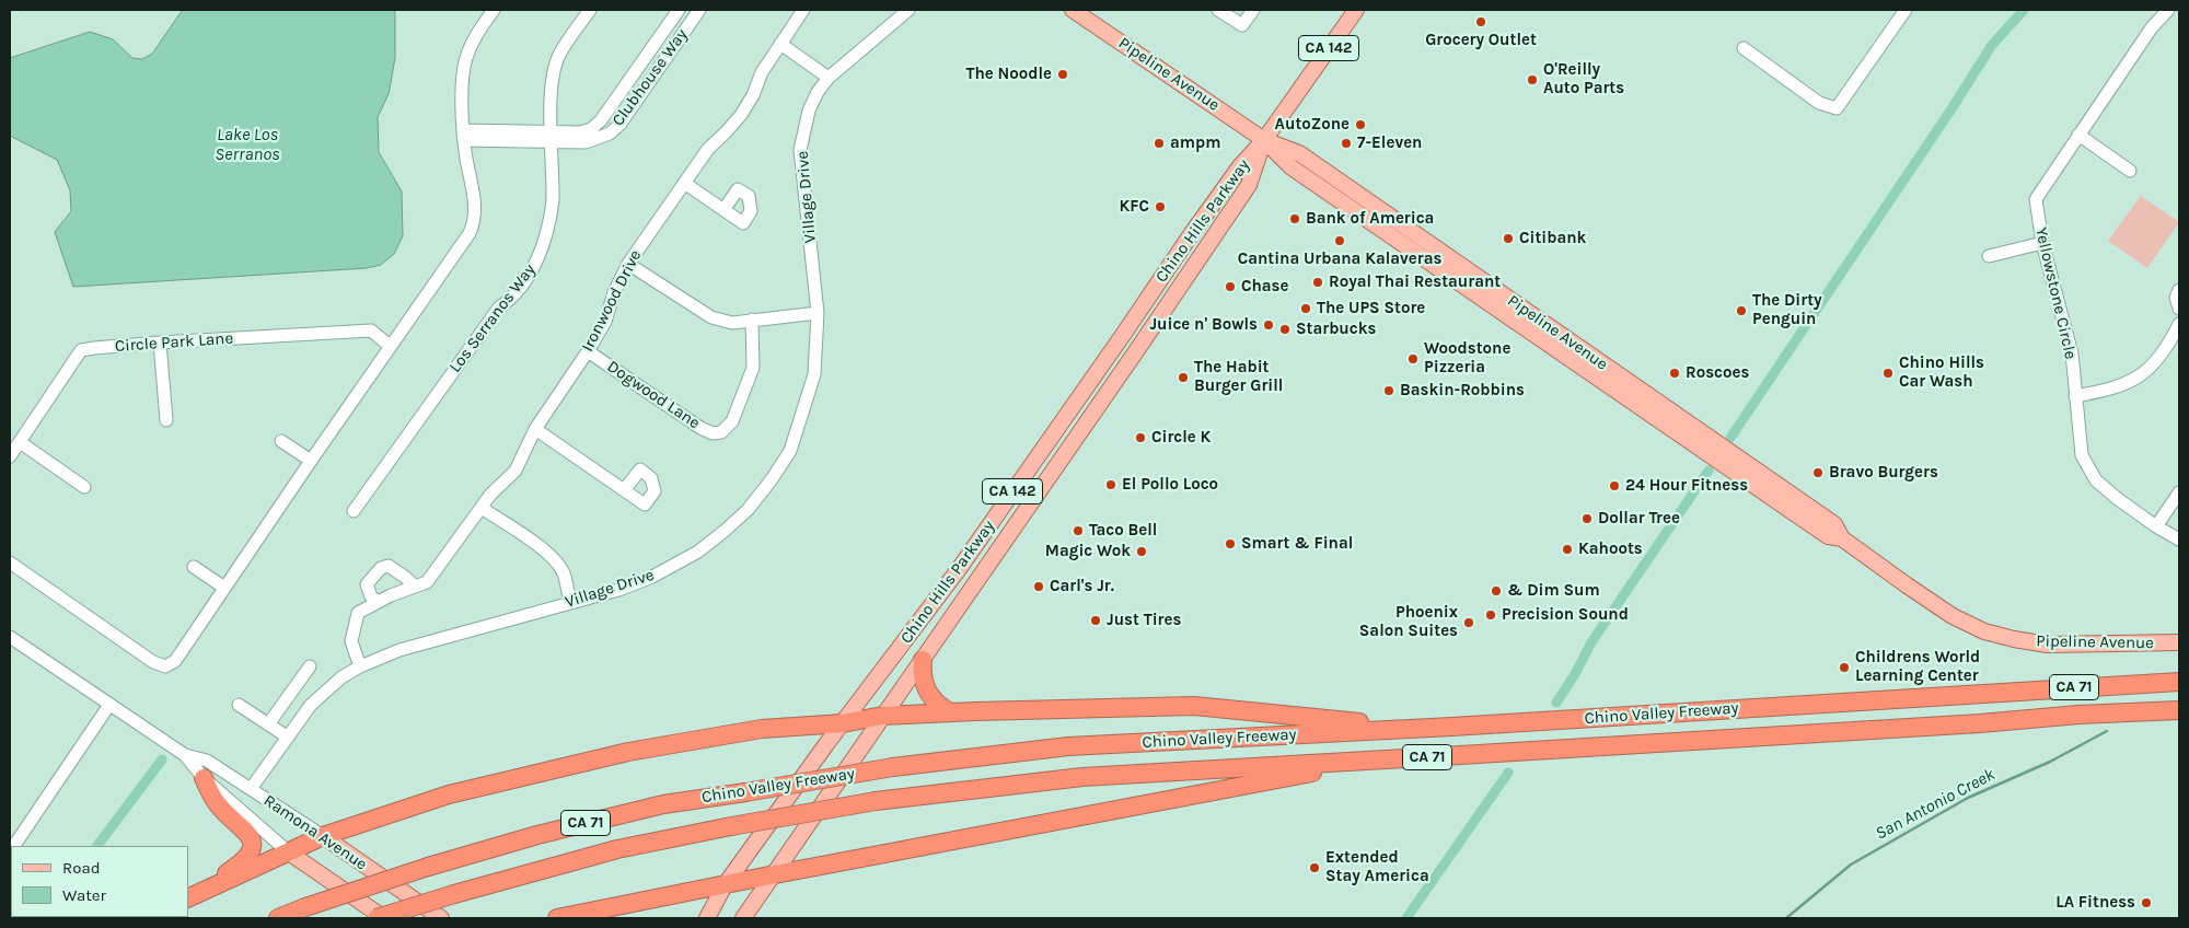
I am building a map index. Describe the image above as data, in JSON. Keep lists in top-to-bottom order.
{
  "streets": {
    "highway": ["CA 71", "Chino Valley Freeway"],
    "main road": [
      "CA 142",
      "Pipeline Avenue",
      "Chino Hills Parkway",
      "Ramona Avenue"
    ],
    "street": [
      "Clubhouse Way",
      "Village Drive",
      "Yellowstone Circle",
      "Ironwood Drive",
      "Los Serranos Way",
      "Circle Park Lane",
      "Dogwood Lane"
    ]
  },
  "crossings": [
    ["Pipeline Avenue", "Chino Hills Parkway"],
    ["Clubhouse Way", "Los Serranos Way"],
    ["Village Drive", "Ironwood Drive"],
    ["Village Drive", "Ramona Avenue"],
    ["Ironwood Drive", "Dogwood Lane"]
  ],
  "water": ["Lake Los Serranos", "San Antonio Creek"],
  "places": [
    "Grocery Outlet",
    "The Noodle",
    "O'Reilly Auto Parts",
    "AutoZone",
    "ampm",
    "7-Eleven",
    "KFC",
    "Bank of America",
    "Citibank",
    "Cantina Urbana Kalaveras",
    "Royal Thai Restaurant",
    "Chase",
    "The UPS Store",
    "The Dirty Penguin",
    "Juice n' Bowls",
    "Starbucks",
    "Woodstone Pizzeria",
    "Roscoes",
    "Chino Hills Car Wash",
    "The Habit Burger Grill",
    "Baskin-Robbins",
    "Circle K",
    "Bravo Burgers",
    "El Pollo Loco",
    "24 Hour Fitness",
    "Dollar Tree",
    "Taco Bell",
    "Smart & Final",
    "Kahoots",
    "Magic Wok",
    "Carl's Jr.",
    "& Dim Sum",
    "Precision Sound",
    "Just Tires",
    "Phoenix Salon Suites",
    "Childrens World Learning Center",
    "Extended Stay America",
    "LA Fitness"
  ],
  "legend": ["Road", "Water"]
}
